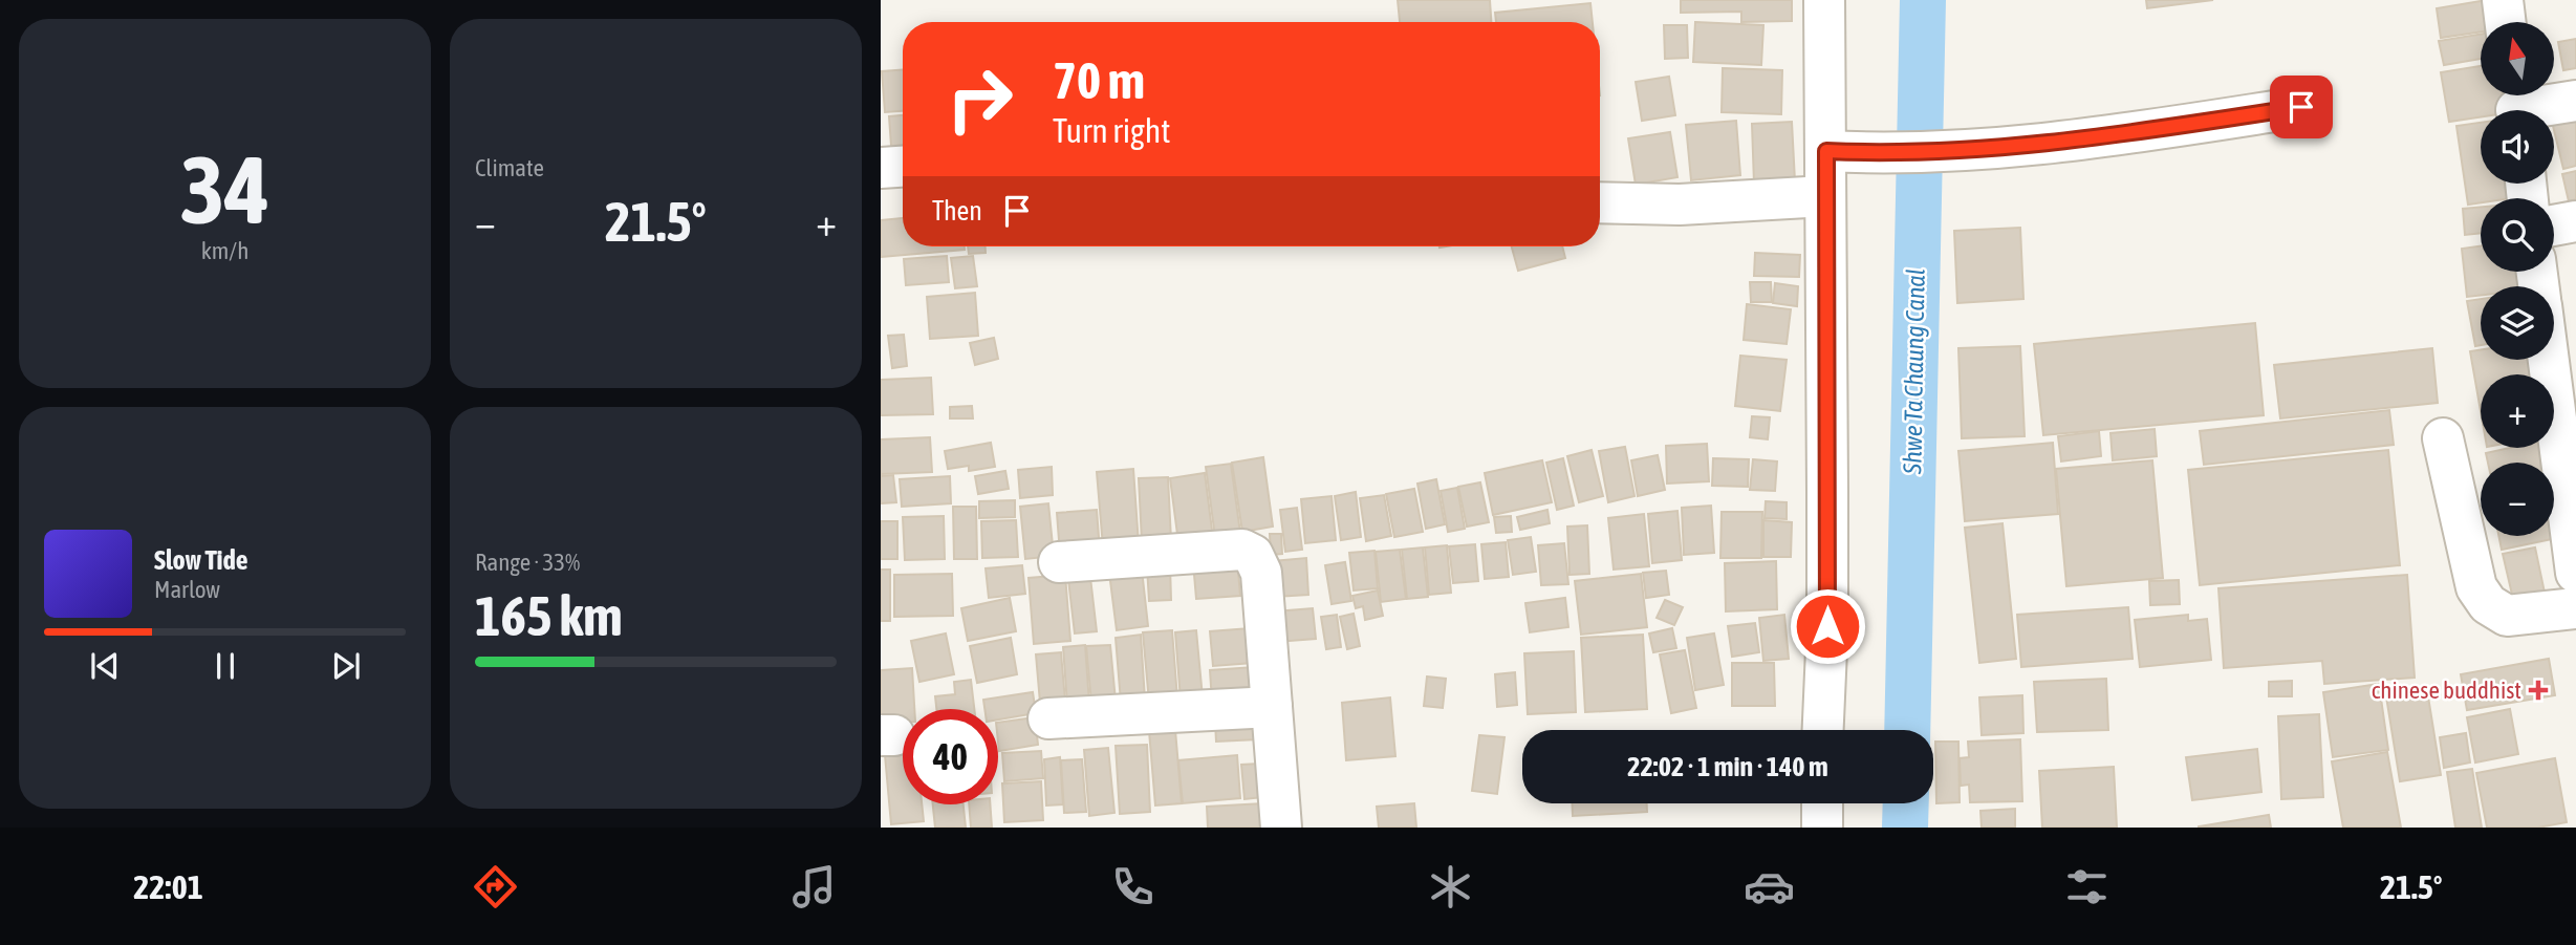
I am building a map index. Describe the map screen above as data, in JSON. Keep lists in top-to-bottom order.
{
  "water": ["Shwe Ta Chaung Canal"],
  "places": {
    "health": ["chinese buddhist"]
  },
  "north": "top",
  "page": {
    "tile": [
      ["34", "km/h"],
      "Climate",
      ["Range · 33%", "165 km"]
    ],
    "map_buttons": ["+", "−"],
    "turn": ["70 m", "Turn right"],
    "then": "Then",
    "heat": ["−", "21.5°", "+"],
    "song": ["Slow Tide", "Marlow"],
    "limit": "40",
    "trip": "22:02 · 1 min · 140 m",
    "tabs": ["22:01", "21.5°"]
  }
}
